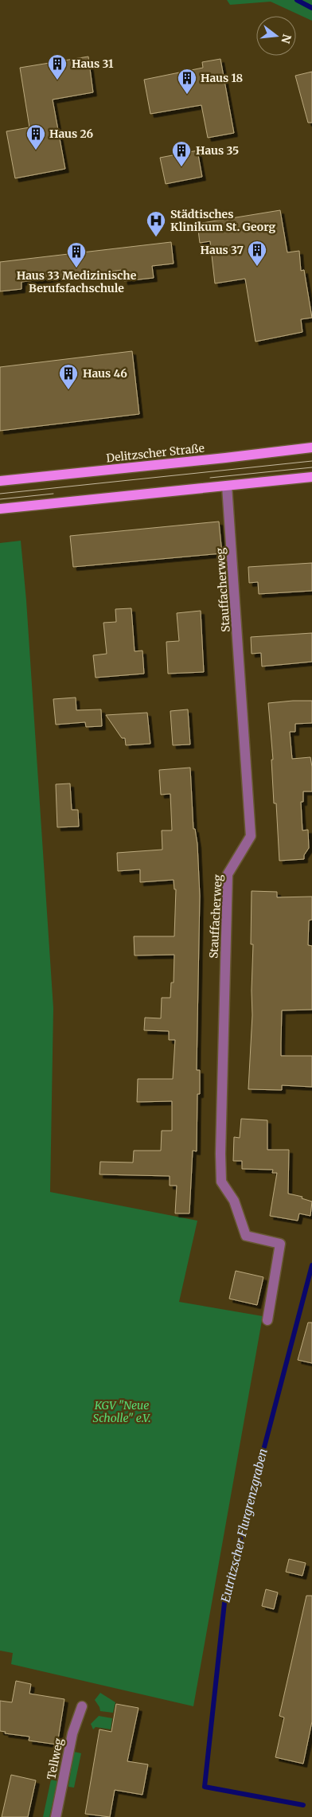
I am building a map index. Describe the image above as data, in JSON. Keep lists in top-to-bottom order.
{
  "streets": {
    "main road": ["Delitzscher Straße"],
    "street": ["Stauffacherweg", "Tellweg"]
  },
  "water": ["Eutritzscher Flurgrenzgraben"],
  "parks": ["KGV \"Neue Scholle\" e.V."],
  "places": {
    "building": [
      "Haus 31",
      "Haus 18",
      "Haus 26",
      "Haus 35",
      "Haus 37",
      "Haus 33 Medizinische Berufsfachschule",
      "Haus 46"
    ],
    "hospital": ["Städtisches Klinikum St. Georg"]
  },
  "north": "right"
}
